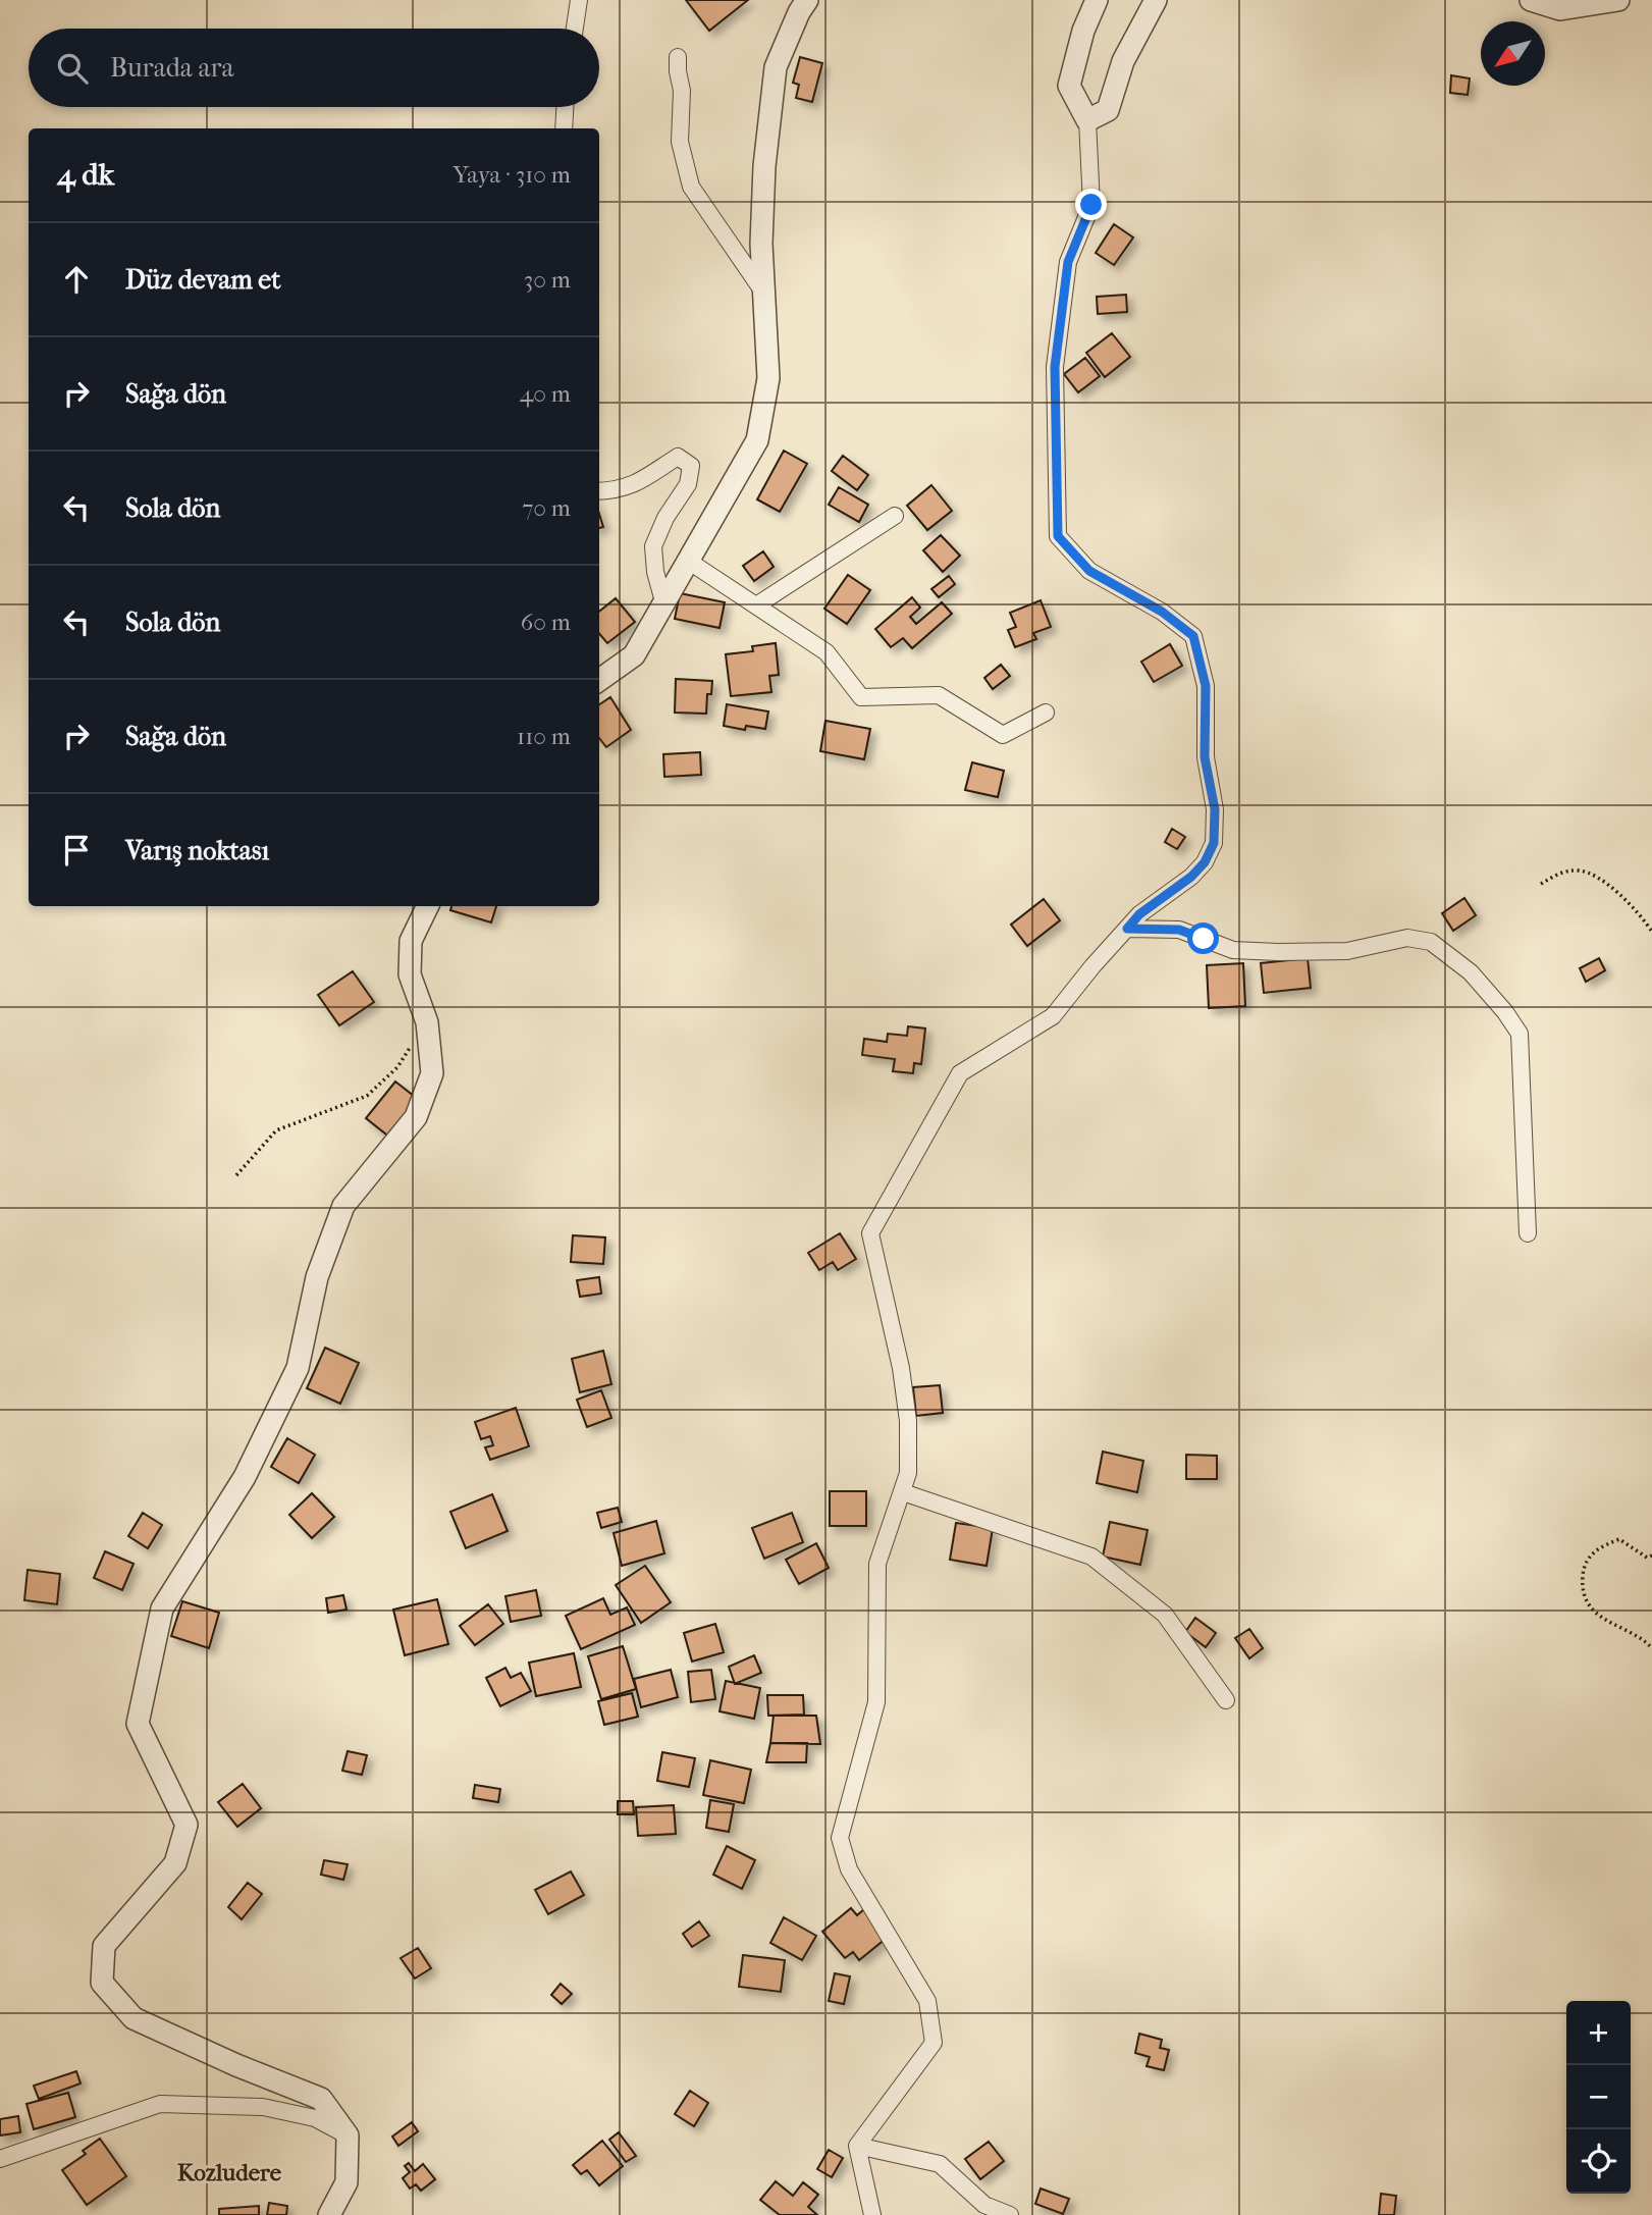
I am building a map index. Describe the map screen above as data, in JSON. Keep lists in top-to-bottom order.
{
  "districts": ["Kozludere"],
  "north": "bottom left",
  "page": {
    "search": "Burada ara",
    "heading": ["4 dk", "Yaya · 310 m"],
    "list": [
      ["Düz devam et", "30 m"],
      ["Sağa dön", "40 m"],
      ["Sola dön", "70 m"],
      ["Sola dön", "60 m"],
      ["Sağa dön", "110 m"],
      "Varış noktası"
    ],
    "map_buttons": ["+", "−"]
  }
}
